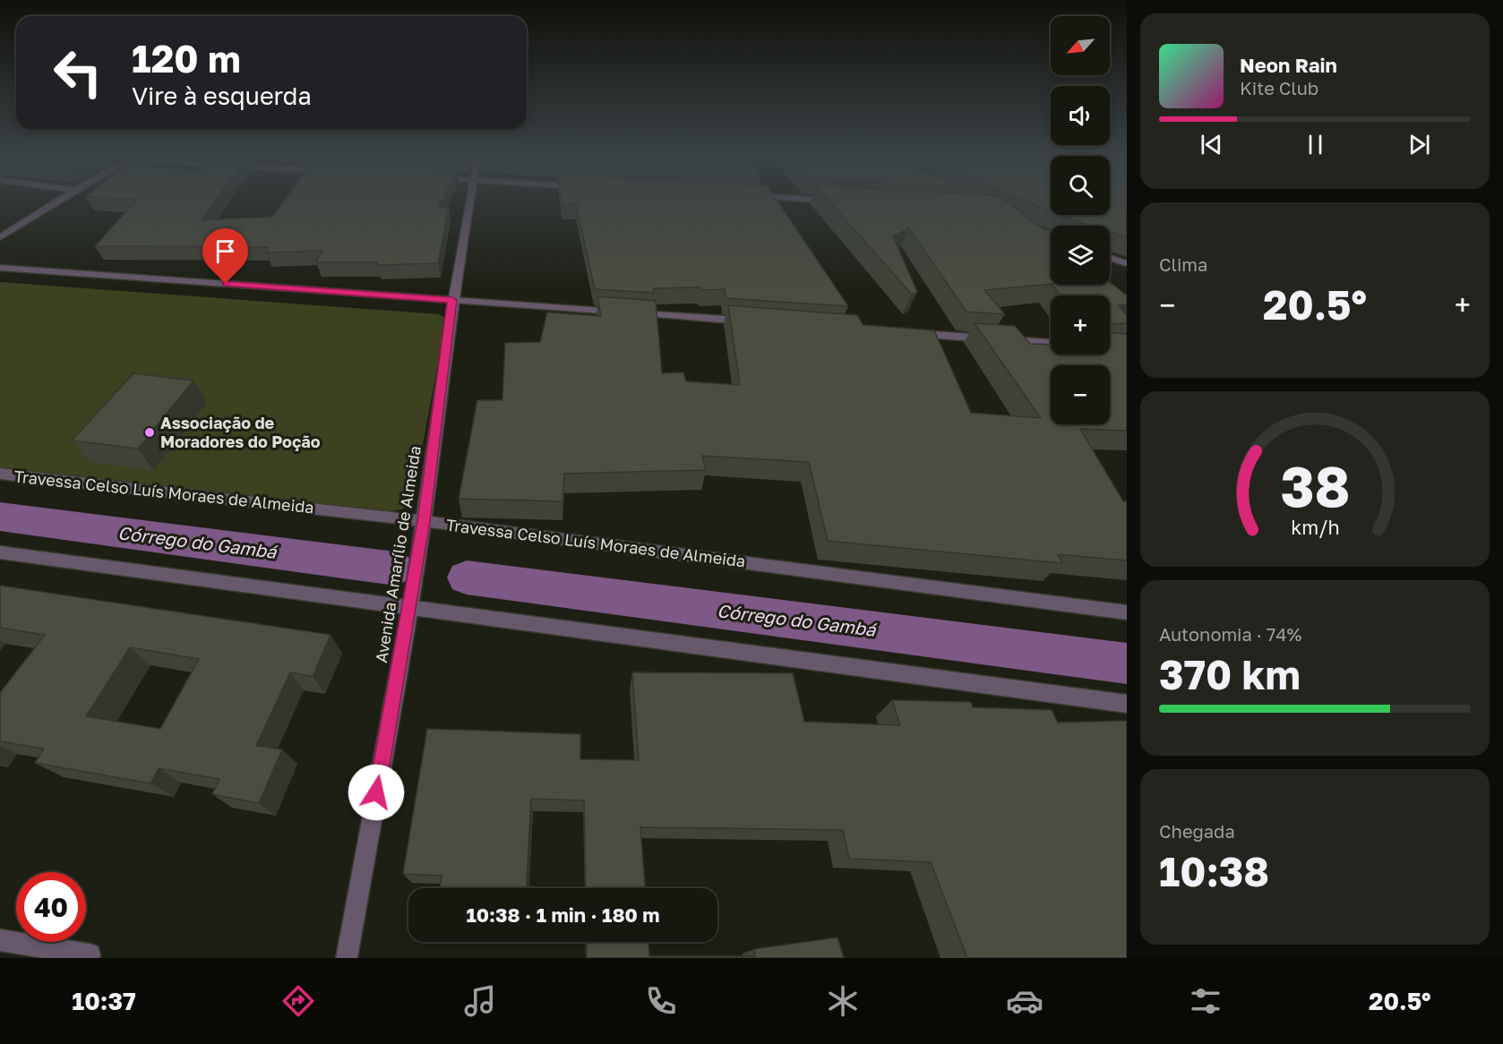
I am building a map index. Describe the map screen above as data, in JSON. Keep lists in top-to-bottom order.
{
  "streets": {
    "street": ["Travessa Celso Luís Moraes de Almeida", "Avenida Amarílio de Almeida"]
  },
  "crossings": [
    ["Travessa Celso Luís Moraes de Almeida", "Avenida Amarílio de Almeida"]
  ],
  "water": ["Córrego do Gambá"],
  "places": ["Associação de Moradores do Poção"],
  "north": "bottom left",
  "page": {
    "map_buttons": ["+", "−"],
    "turn": ["120 m", "Vire à esquerda"],
    "song": ["Neon Rain", "Kite Club"],
    "tile": [
      "Clima",
      ["Autonomia · 74%", "370 km"],
      ["Chegada", "10:38"]
    ],
    "heat": ["−", "20.5°", "+"],
    "limit": "40",
    "trip": "10:38 · 1 min · 180 m",
    "tabs": ["10:37", "20.5°"],
    "gauge": ["38", "km/h"]
  }
}
